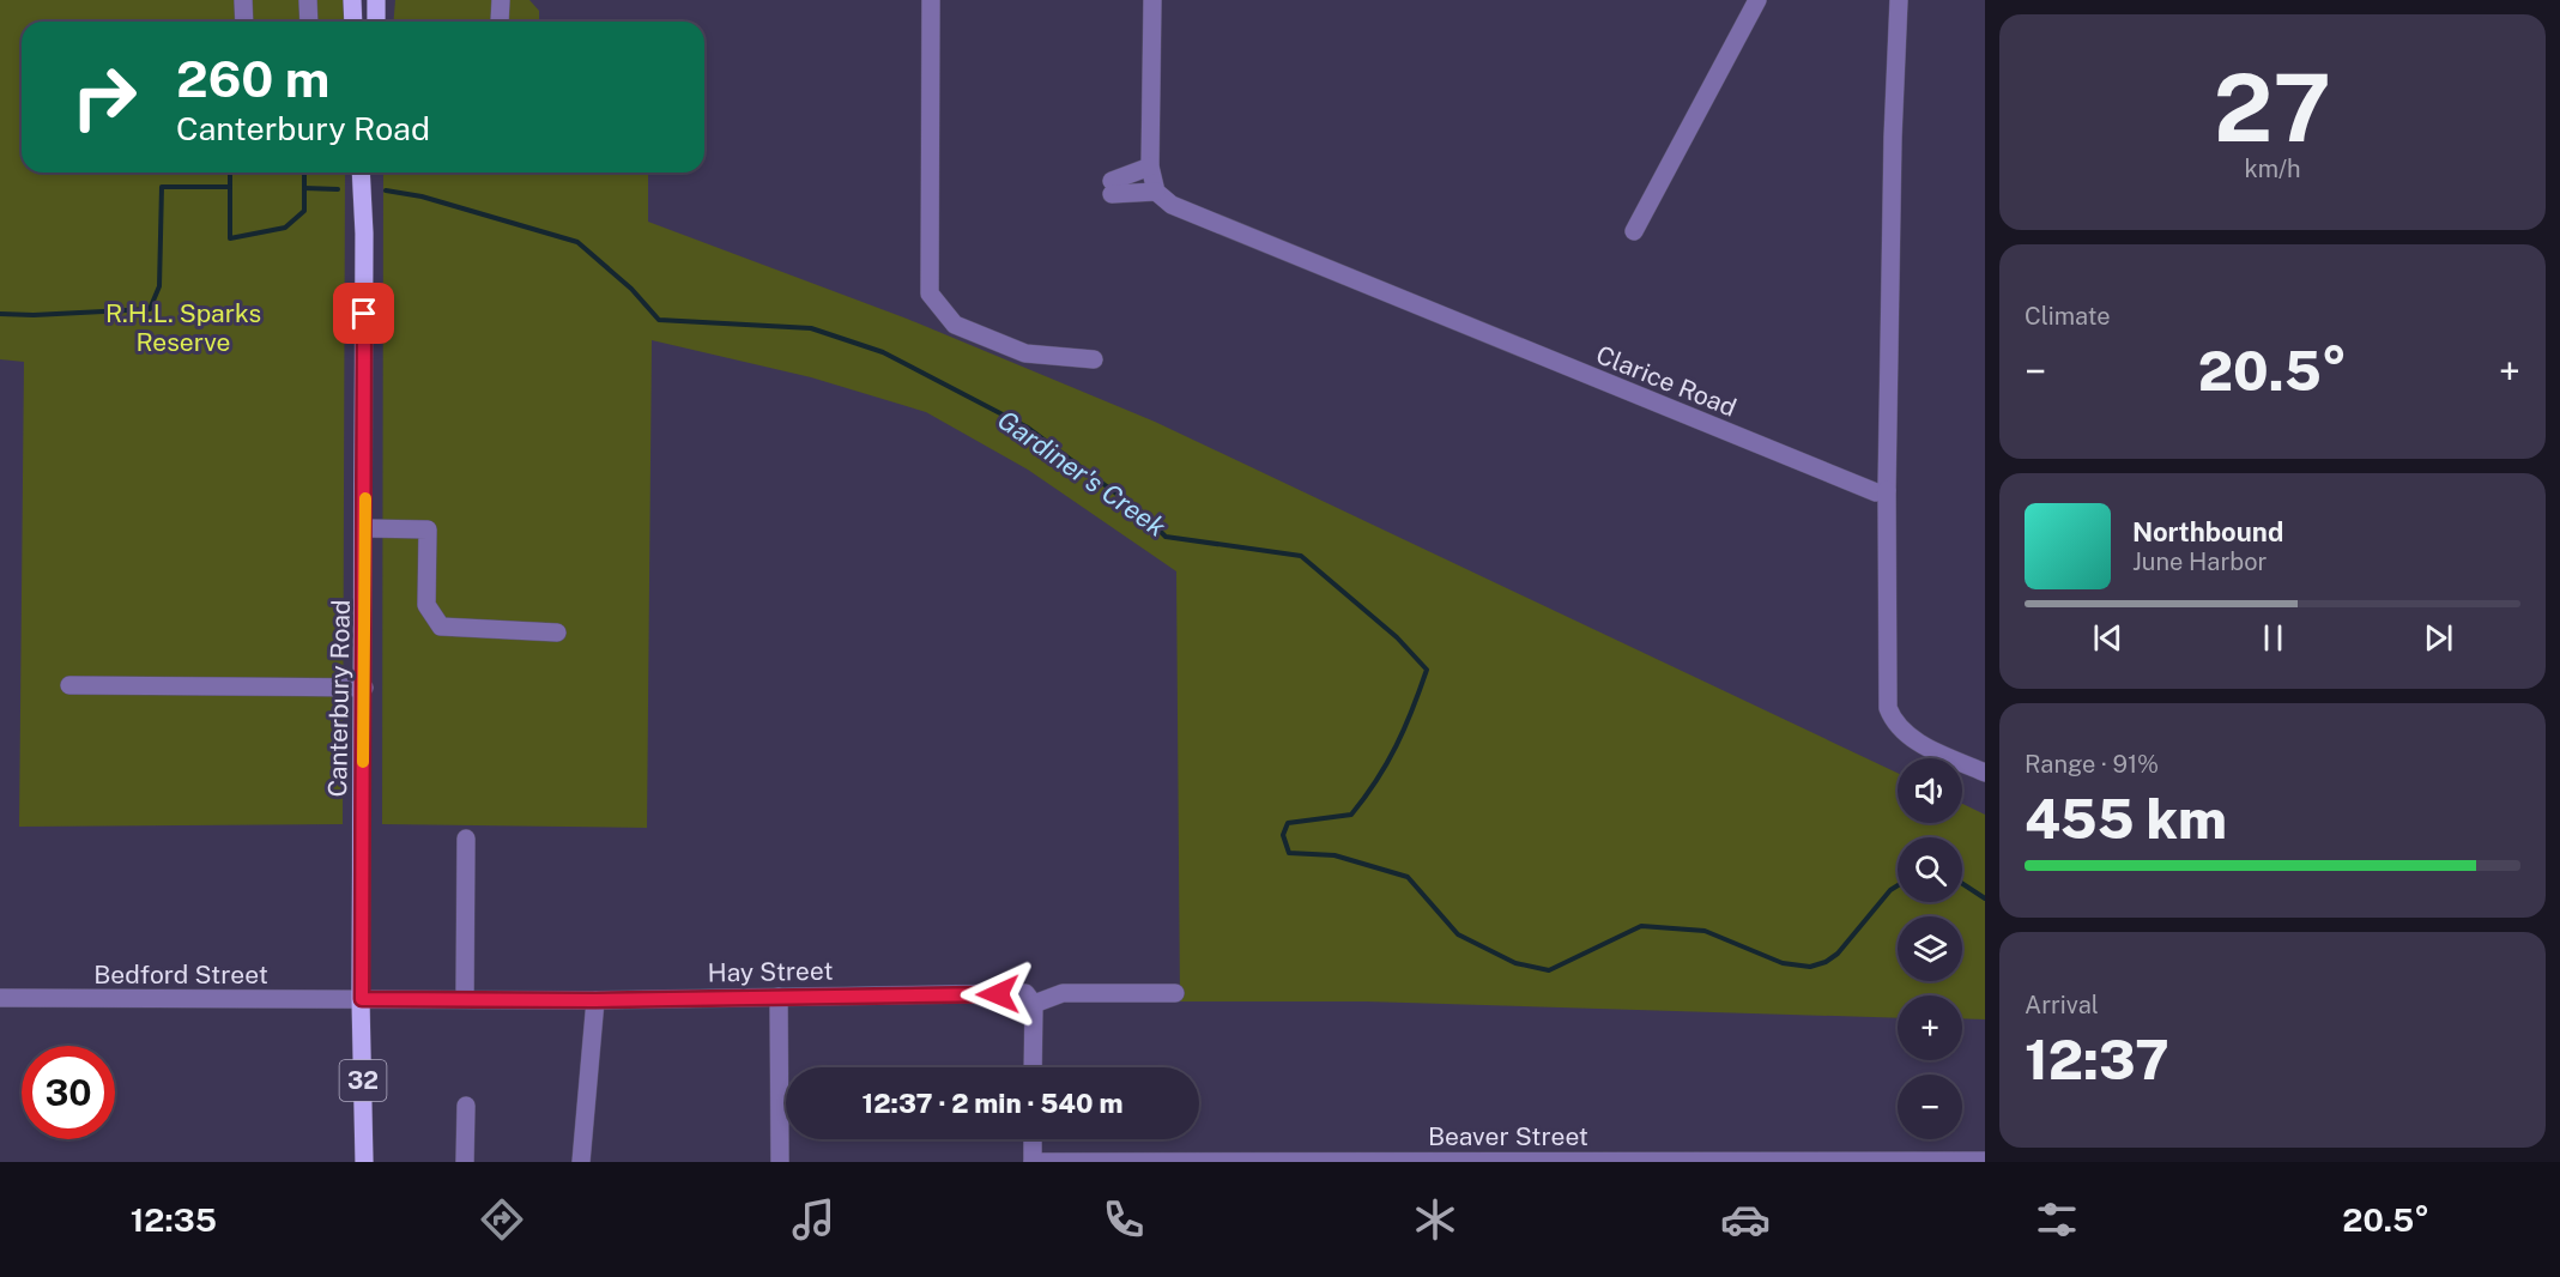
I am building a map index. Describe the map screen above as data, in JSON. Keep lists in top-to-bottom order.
{
  "streets": {
    "main road": ["Canterbury Road", "32"],
    "street": [
      "Clarice Road",
      "Hay Street",
      "Bedford Street",
      "Beaver Street"
    ]
  },
  "crossings": [
    ["Canterbury Road", "Hay Street"],
    ["Canterbury Road", "Bedford Street"],
    ["Hay Street", "Bedford Street"]
  ],
  "water": ["Gardiner's Creek"],
  "parks": ["R.H.L. Sparks Reserve"],
  "page": {
    "tile": [
      ["27", "km/h"],
      "Climate",
      ["Range · 91%", "455 km"],
      ["Arrival", "12:37"]
    ],
    "turn": ["260 m", "Canterbury Road"],
    "heat": ["−", "20.5°", "+"],
    "song": ["Northbound", "June Harbor"],
    "map_buttons": ["+", "−"],
    "limit": "30",
    "trip": "12:37 · 2 min · 540 m",
    "tabs": ["12:35", "20.5°"]
  }
}
